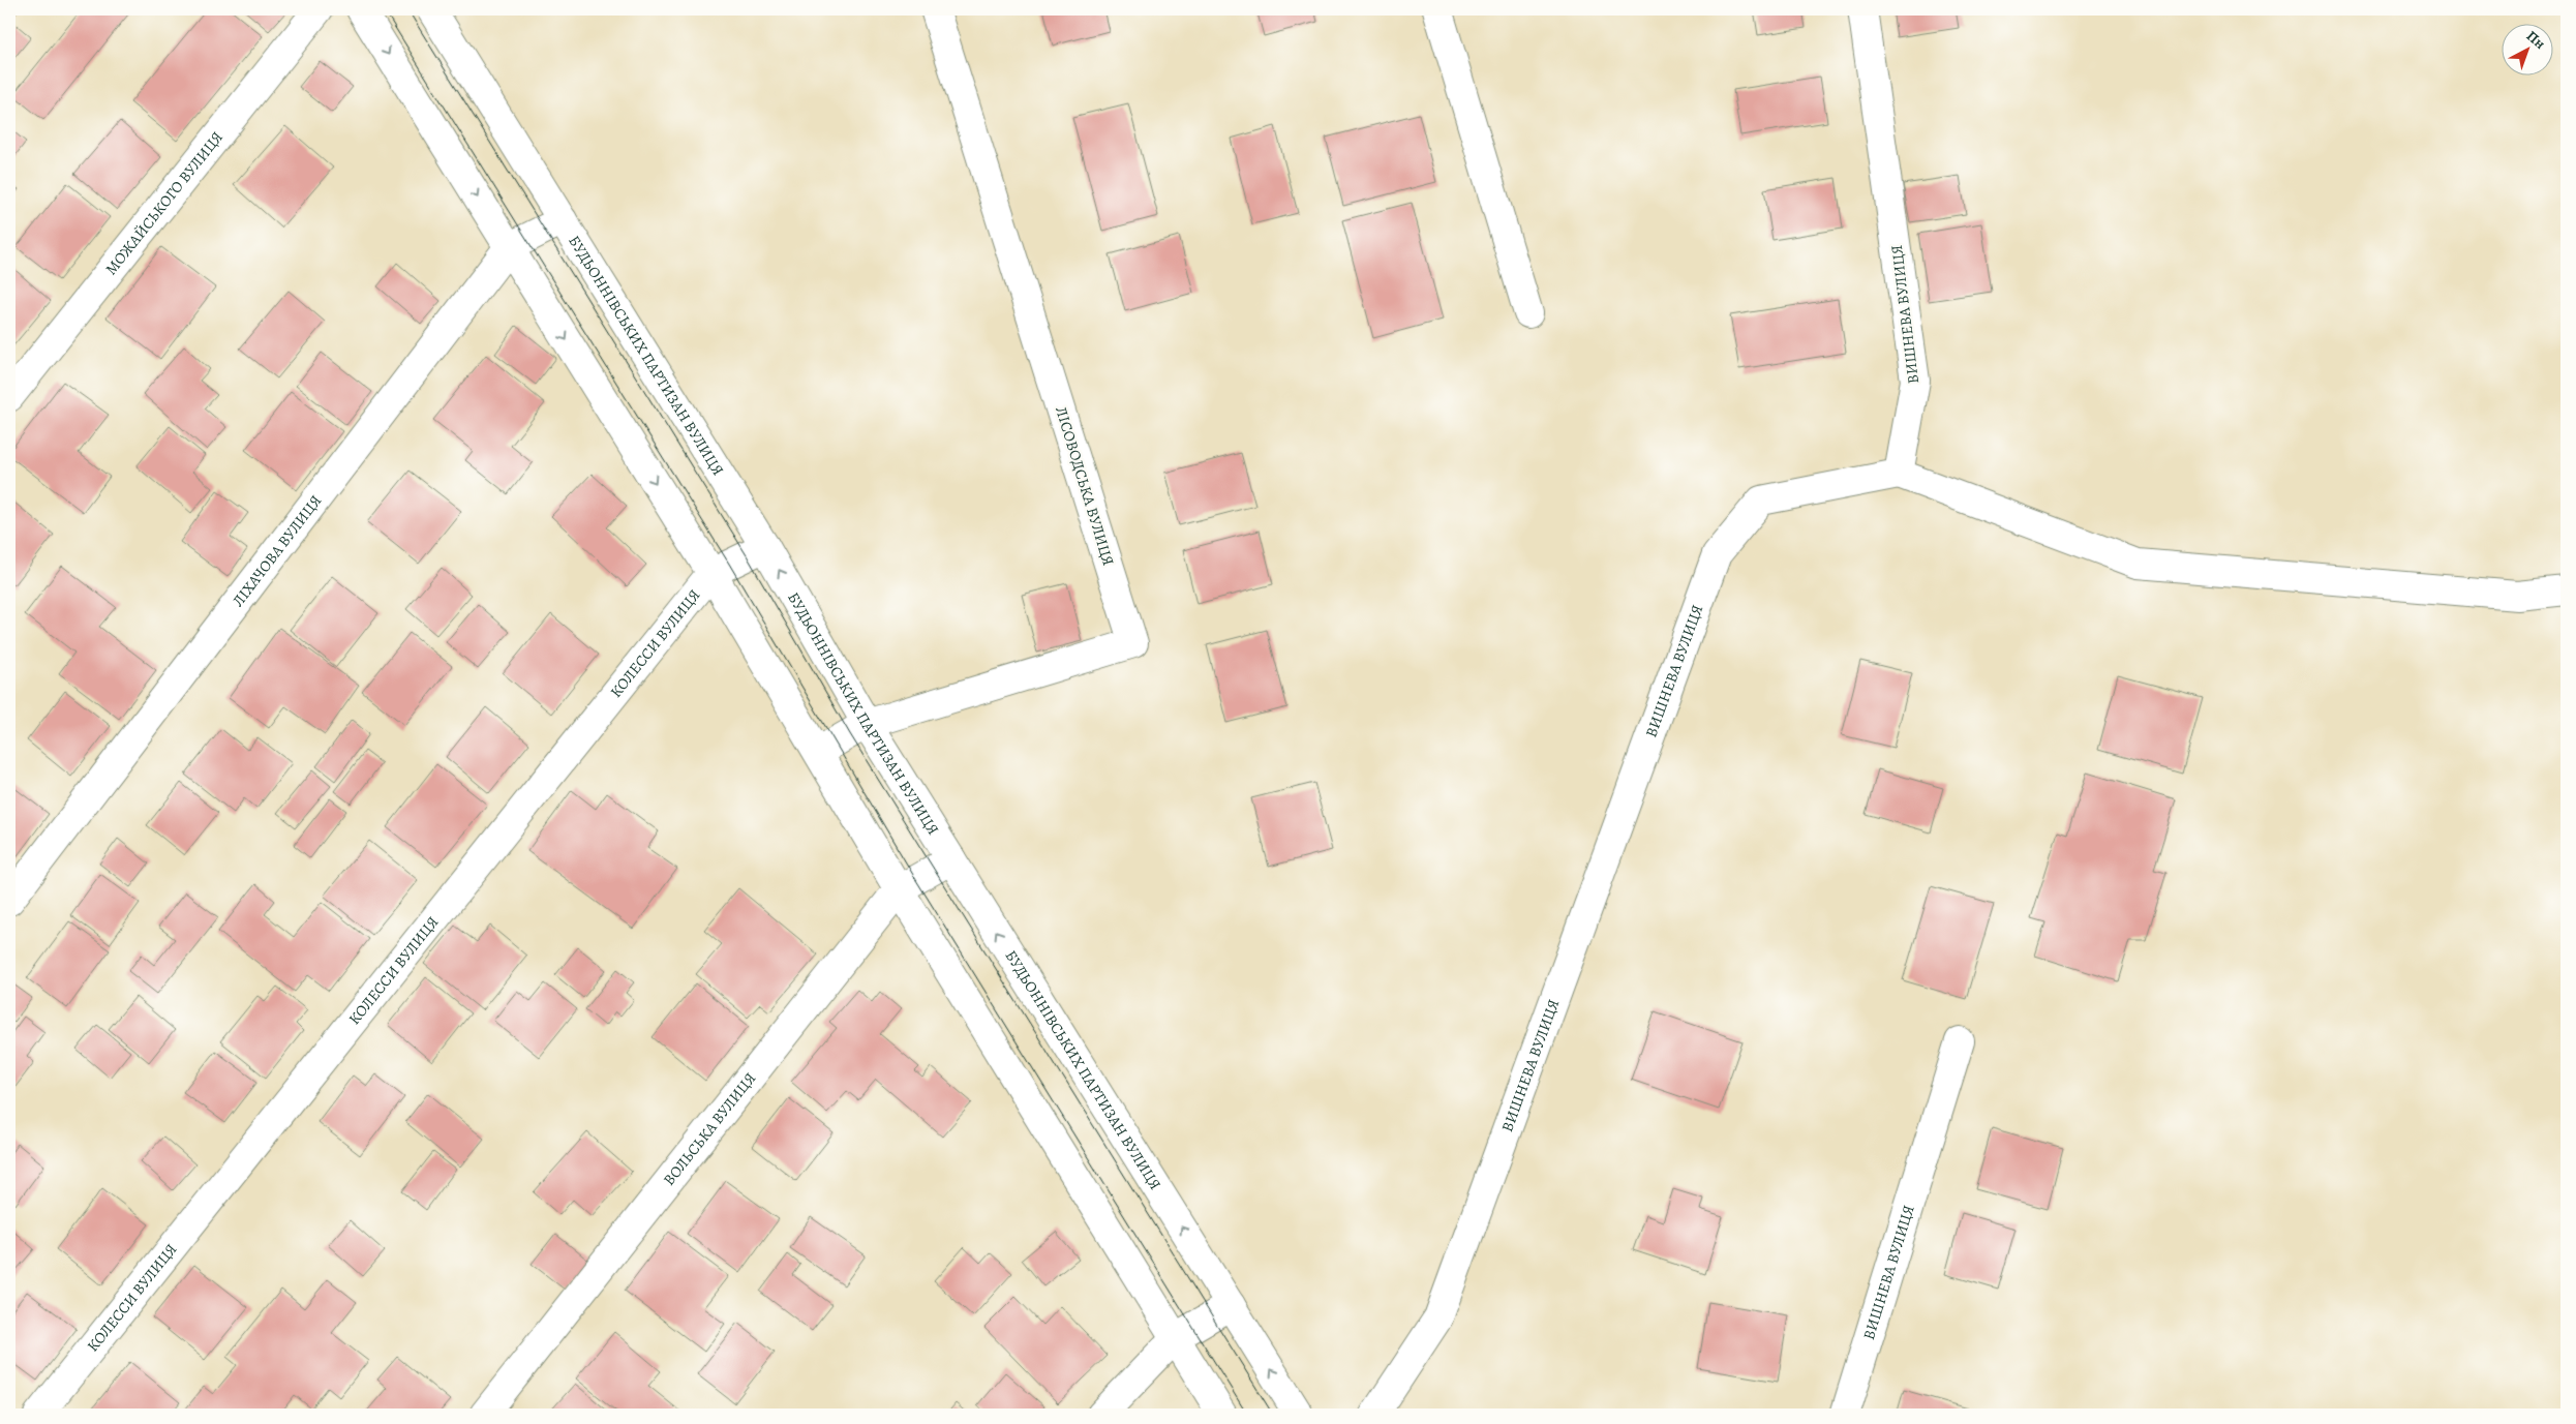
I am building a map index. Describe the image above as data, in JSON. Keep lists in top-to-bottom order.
{
  "streets": {
    "street": [
      "МОЖАЙСЬКОГО ВУЛИЦЯ",
      "ВИШНЕВА ВУЛИЦЯ",
      "БУДЬОННІВСЬКИХ ПАРТИЗАН ВУЛИЦЯ",
      "ЛІСОВОДСЬКА ВУЛИЦЯ",
      "ЛІХАЧОВА ВУЛИЦЯ",
      "КОЛЕССИ ВУЛИЦЯ",
      "ВОЛЬСЬКА ВУЛИЦЯ"
    ]
  },
  "crossings": [
    ["БУДЬОННІВСЬКИХ ПАРТИЗАН ВУЛИЦЯ", "ЛІСОВОДСЬКА ВУЛИЦЯ"],
    ["БУДЬОННІВСЬКИХ ПАРТИЗАН ВУЛИЦЯ", "ЛІХАЧОВА ВУЛИЦЯ"],
    ["БУДЬОННІВСЬКИХ ПАРТИЗАН ВУЛИЦЯ", "КОЛЕССИ ВУЛИЦЯ"],
    ["БУДЬОННІВСЬКИХ ПАРТИЗАН ВУЛИЦЯ", "ВОЛЬСЬКА ВУЛИЦЯ"]
  ],
  "north": "top right"
}
